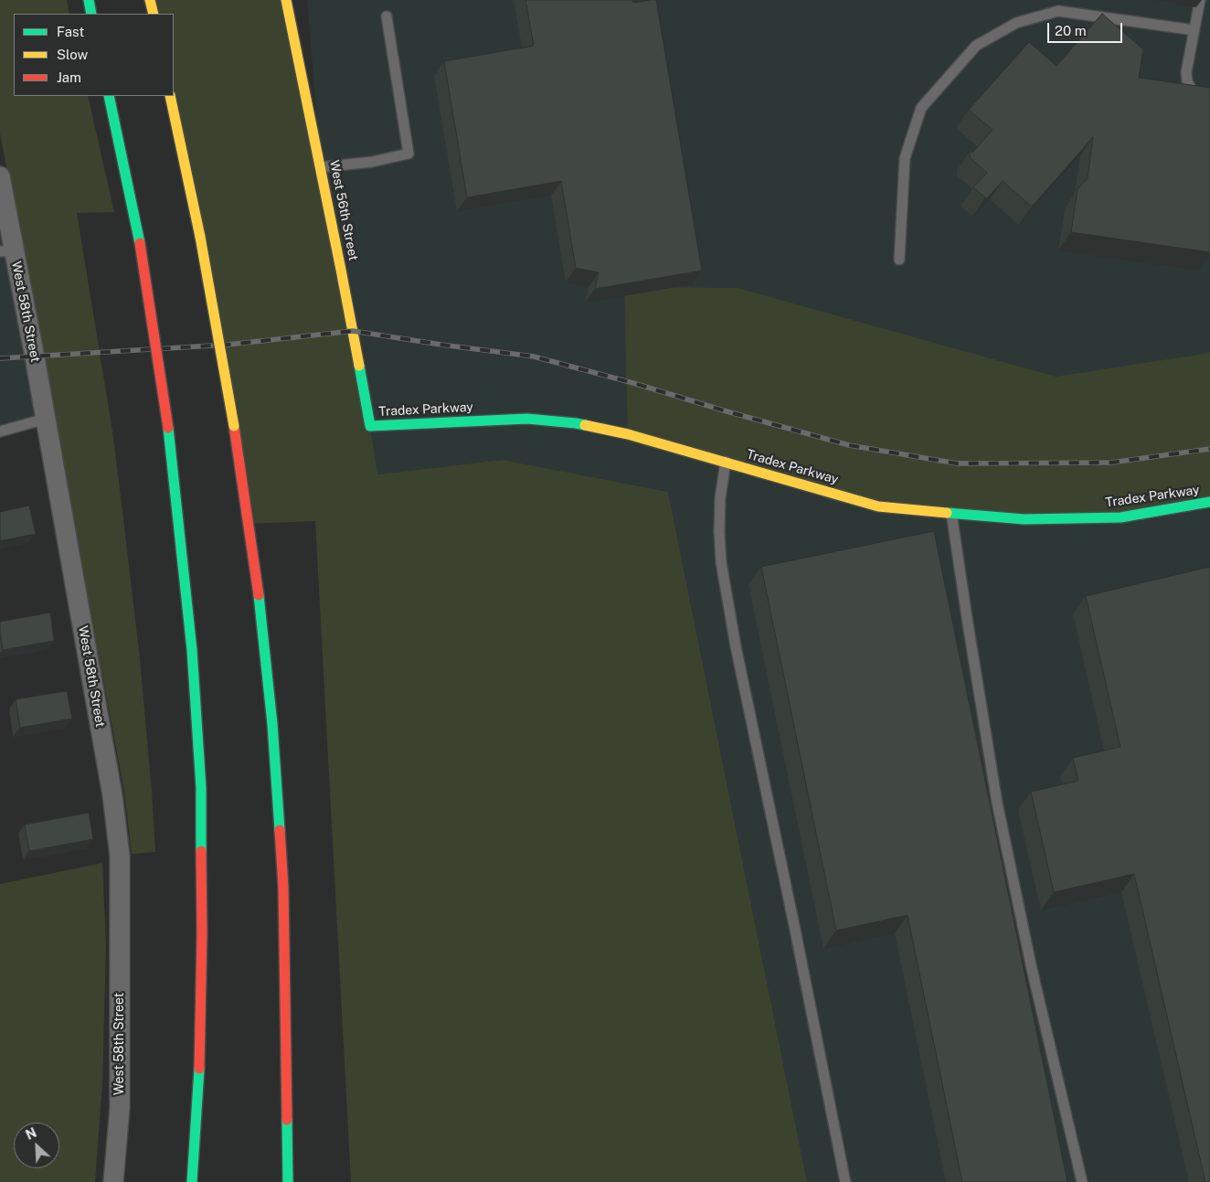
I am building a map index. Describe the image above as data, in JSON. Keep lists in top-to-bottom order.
{
  "streets": {
    "main road": ["West 56th Street", "Tradex Parkway"],
    "street": ["West 58th Street"]
  },
  "crossings": [
    ["West 56th Street", "Tradex Parkway"]
  ],
  "legend": ["Fast", "Slow", "Jam"],
  "scale_bar": "20 m",
  "north": "top left"
}
